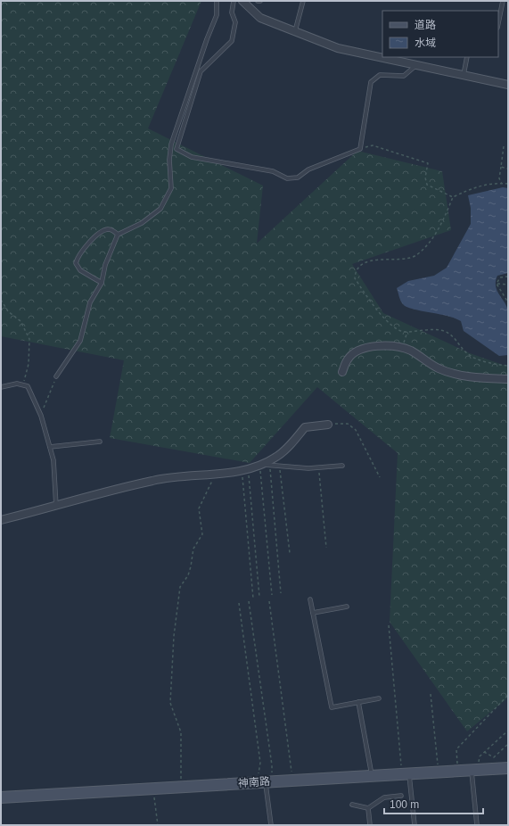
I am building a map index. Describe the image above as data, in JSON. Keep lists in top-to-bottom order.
{
  "streets": {
    "street": ["神南路"]
  },
  "legend": ["道路", "水域"],
  "scale_bar": "100 m"
}
